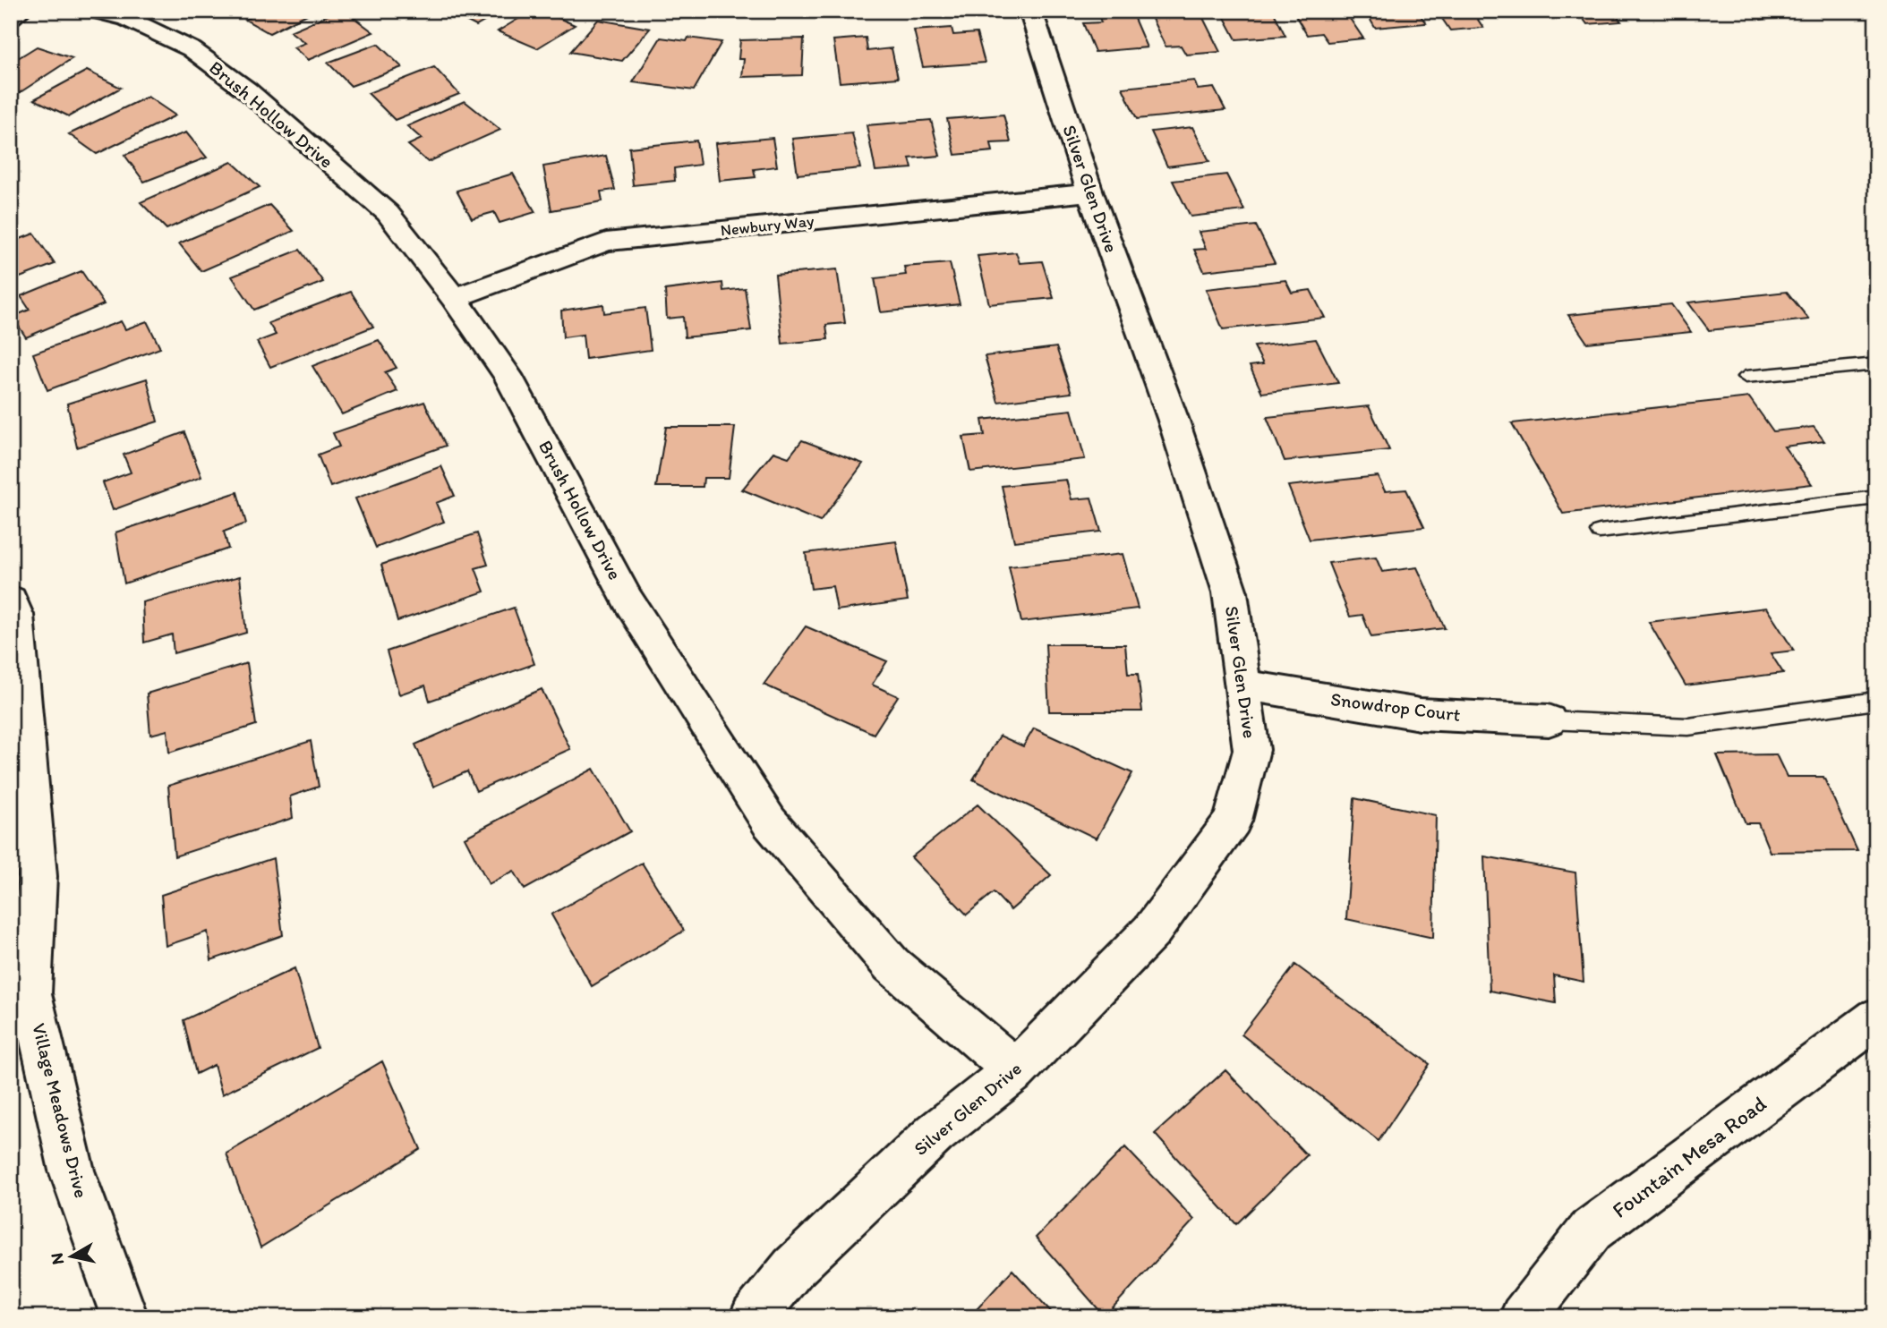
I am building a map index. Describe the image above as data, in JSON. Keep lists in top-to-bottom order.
{
  "streets": {
    "street": [
      "Brush Hollow Drive",
      "Silver Glen Drive",
      "Newbury Way",
      "Snowdrop Court",
      "Village Meadows Drive",
      "Fountain Mesa Road"
    ]
  },
  "crossings": [
    ["Brush Hollow Drive", "Silver Glen Drive"],
    ["Brush Hollow Drive", "Newbury Way"],
    ["Silver Glen Drive", "Newbury Way"],
    ["Silver Glen Drive", "Snowdrop Court"]
  ],
  "north": "left"
}
